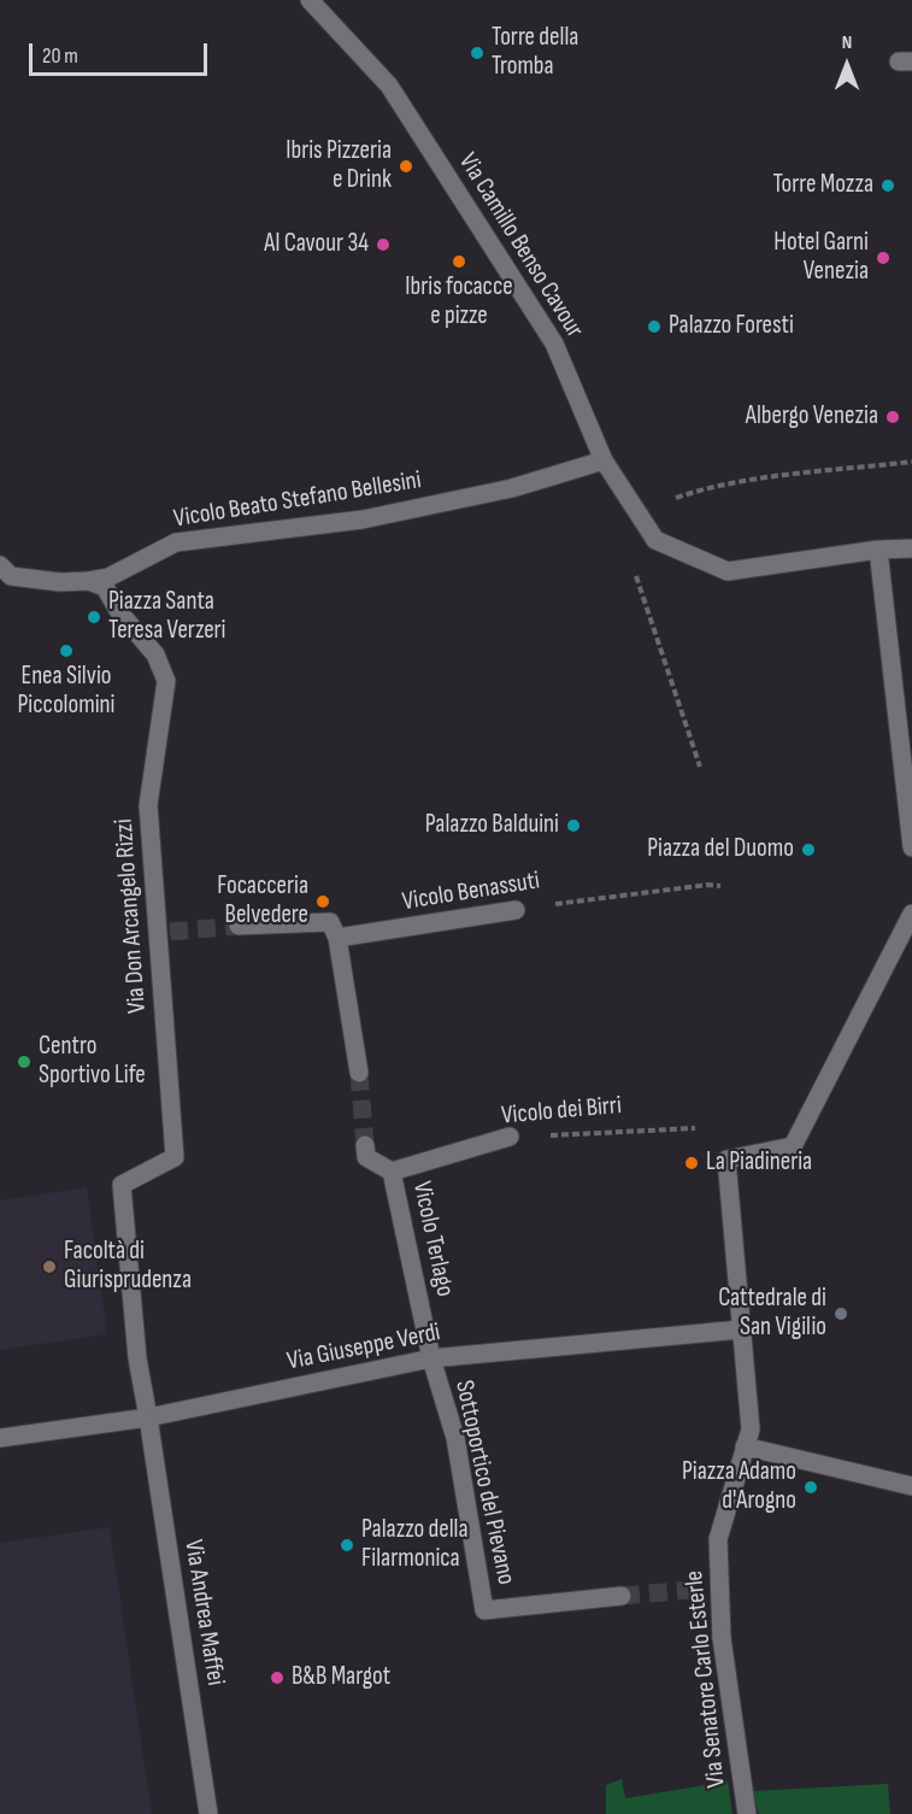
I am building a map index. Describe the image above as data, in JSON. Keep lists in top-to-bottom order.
{
  "streets": {
    "street": [
      "Via Camillo Benso Cavour",
      "Vicolo Beato Stefano Bellesini",
      "Vicolo Benassuti",
      "Via Don Arcangelo Rizzi",
      "Vicolo dei Birri",
      "Vicolo Terlago",
      "Via Giuseppe Verdi",
      "Sottoportico del Pievano",
      "Via Andrea Maffei",
      "Via Senatore Carlo Esterle"
    ]
  },
  "crossings": [
    ["Via Camillo Benso Cavour", "Vicolo Beato Stefano Bellesini"],
    ["Vicolo Beato Stefano Bellesini", "Via Don Arcangelo Rizzi"],
    ["Via Don Arcangelo Rizzi", "Via Giuseppe Verdi"],
    ["Via Don Arcangelo Rizzi", "Via Andrea Maffei"],
    ["Vicolo dei Birri", "Vicolo Terlago"],
    ["Vicolo Terlago", "Via Giuseppe Verdi"],
    ["Vicolo Terlago", "Sottoportico del Pievano"],
    ["Via Giuseppe Verdi", "Sottoportico del Pievano"],
    ["Via Giuseppe Verdi", "Via Andrea Maffei"]
  ],
  "places": [
    "Torre della Tromba",
    "Ibris Pizzeria e Drink",
    "Torre Mozza",
    "Al Cavour 34",
    "Hotel Garni Venezia",
    "Ibris focacce e pizze",
    "Palazzo Foresti",
    "Albergo Venezia",
    "Piazza Santa Teresa Verzeri",
    "Enea Silvio Piccolomini",
    "Palazzo Balduini",
    "Piazza del Duomo",
    "Focacceria Belvedere",
    "Centro Sportivo Life",
    "La Piadineria",
    "Facoltà di Giurisprudenza",
    "Cattedrale di San Vigilio",
    "Piazza Adamo d'Arogno",
    "Palazzo della Filarmonica",
    "B&B Margot"
  ],
  "scale_bar": "20 m",
  "north": "top"
}
